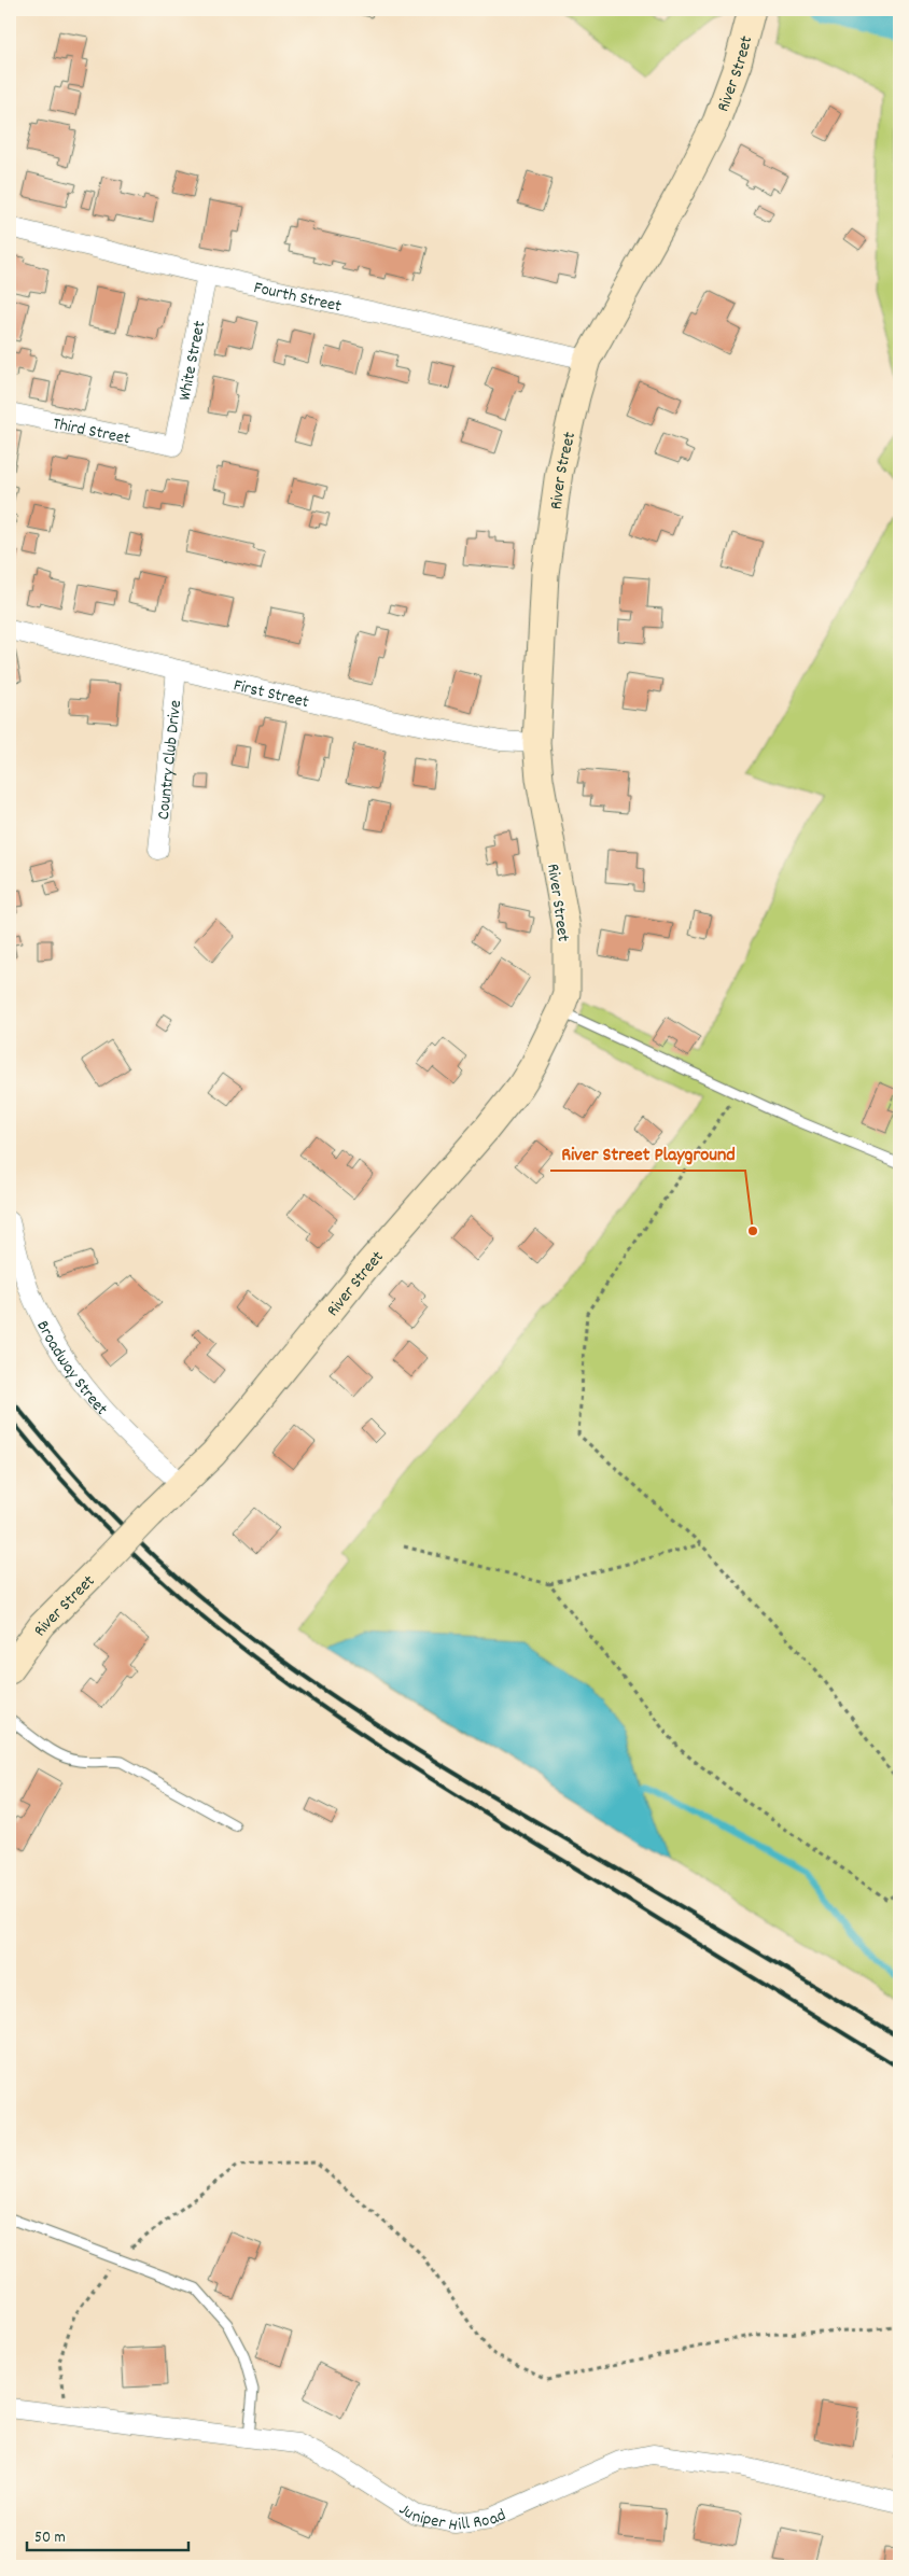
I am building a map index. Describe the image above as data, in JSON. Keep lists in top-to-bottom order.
{
  "streets": {
    "main road": ["River Street"],
    "street": [
      "Fourth Street",
      "White Street",
      "Third Street",
      "First Street",
      "Country Club Drive",
      "Broadway Street",
      "Juniper Hill Road"
    ]
  },
  "crossings": [
    ["River Street", "Fourth Street"],
    ["River Street", "First Street"],
    ["River Street", "Broadway Street"],
    ["Fourth Street", "White Street"],
    ["White Street", "Third Street"],
    ["First Street", "Country Club Drive"]
  ],
  "places": ["River Street Playground"],
  "scale_bar": "50 m"
}
